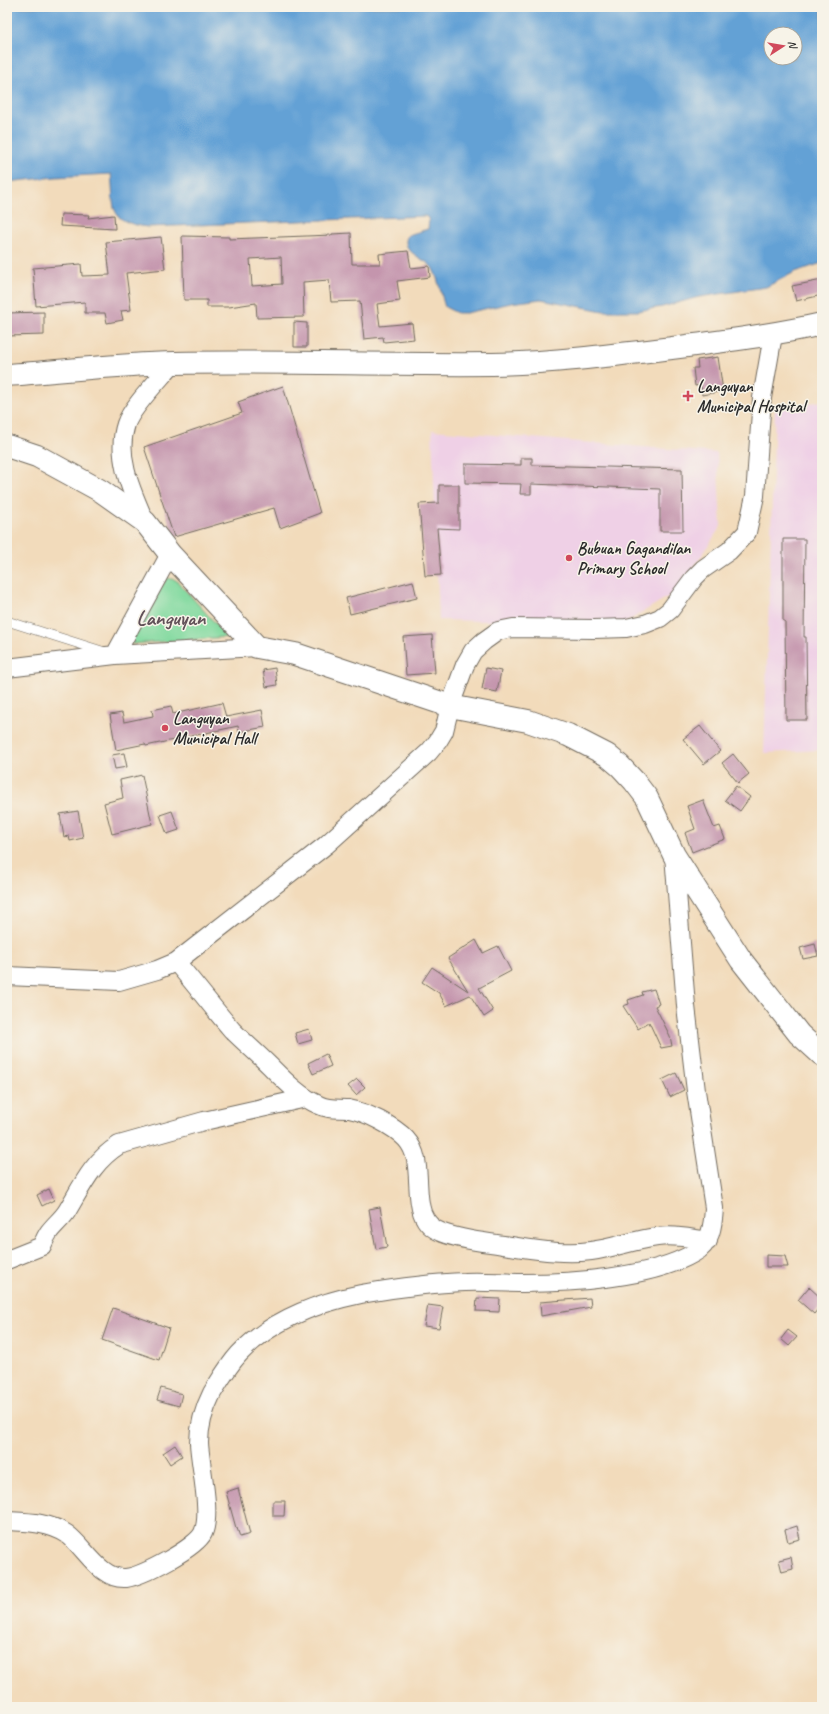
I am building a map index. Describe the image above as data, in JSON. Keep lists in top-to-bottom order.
{
  "districts": ["Languyan"],
  "places": {
    "health": ["Languyan Municipal Hospital"],
    "other": ["Bubuan Gagandilan Primary School", "Languyan Municipal Hall"]
  },
  "north": "right"
}
